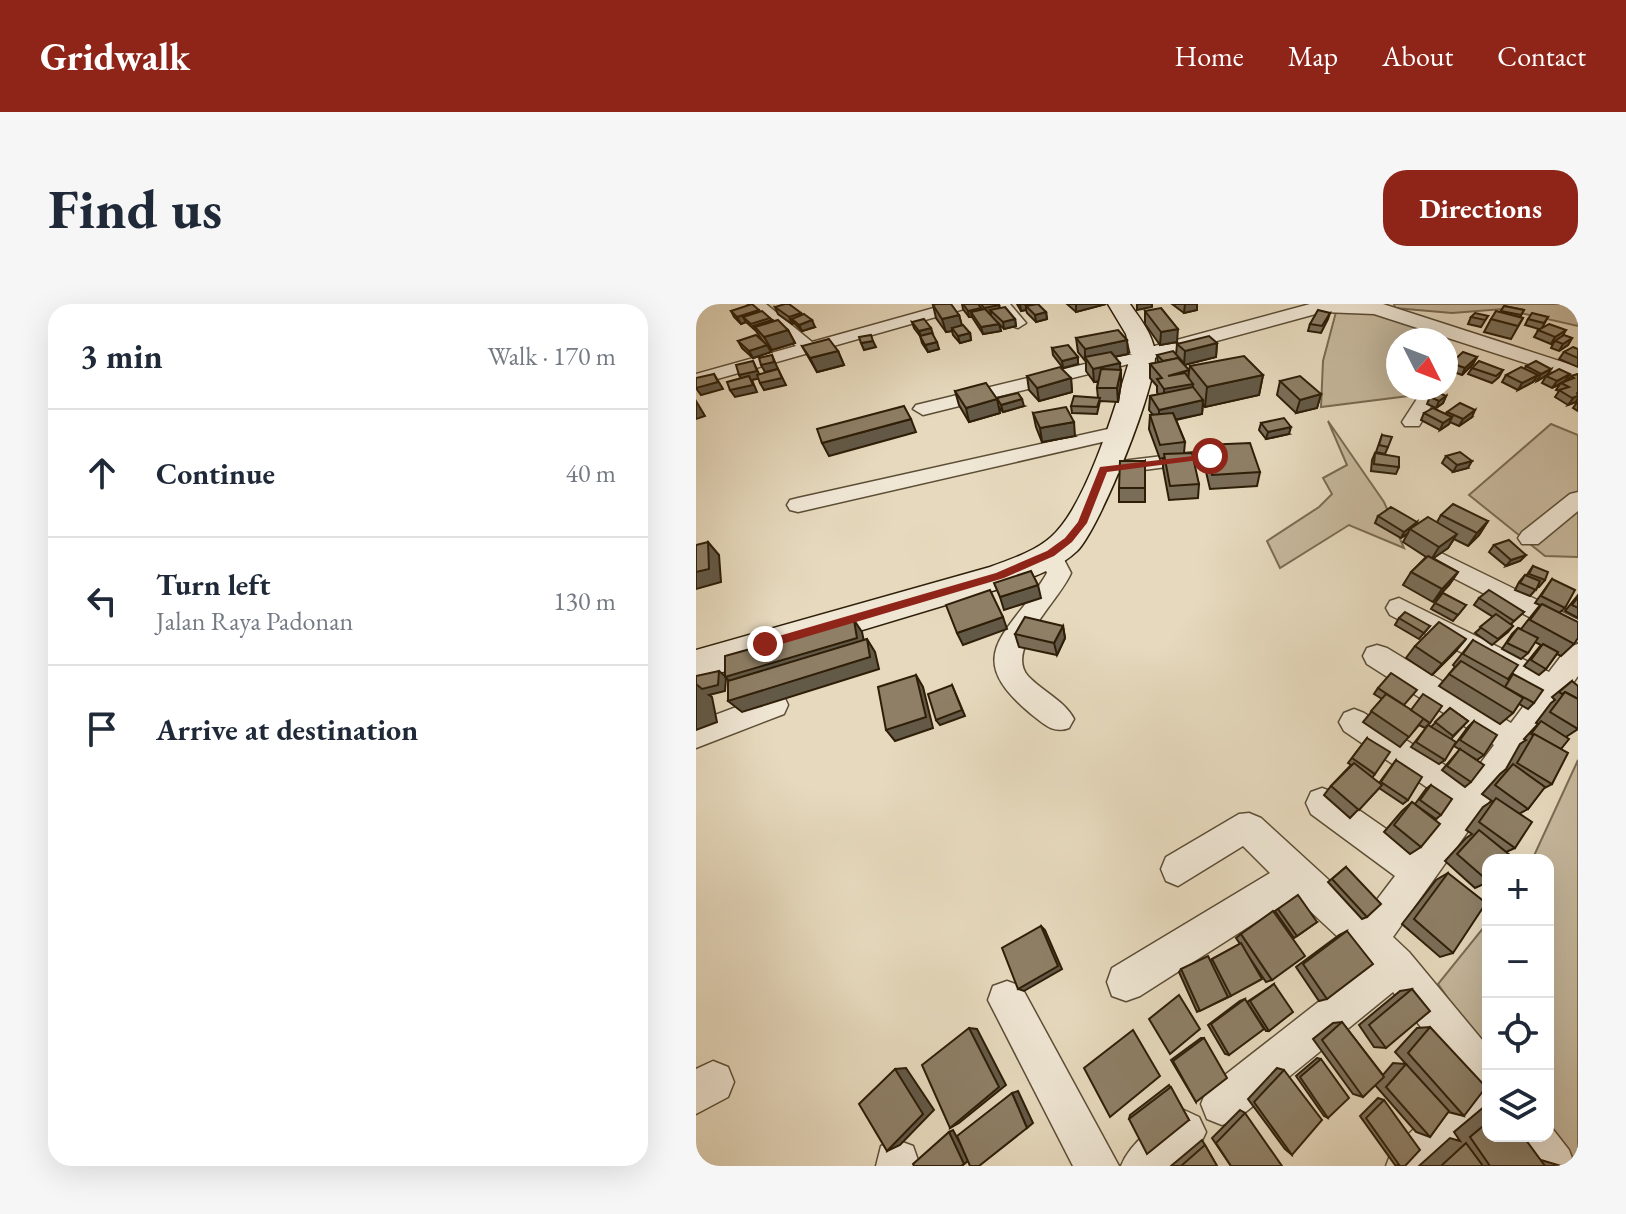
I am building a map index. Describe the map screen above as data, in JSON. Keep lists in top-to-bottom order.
{
  "north": "bottom right",
  "page": {
    "header": "Gridwalk",
    "nav": [
      "Home",
      "Map",
      "About",
      "Contact"
    ],
    "buttons": "Directions",
    "title": "Find us",
    "heading": ["3 min", "Walk · 170 m"],
    "list": [
      ["Continue", "40 m"],
      ["Turn left", "Jalan Raya Padonan", "130 m"],
      "Arrive at destination"
    ],
    "map_buttons": ["+", "−"]
  }
}
